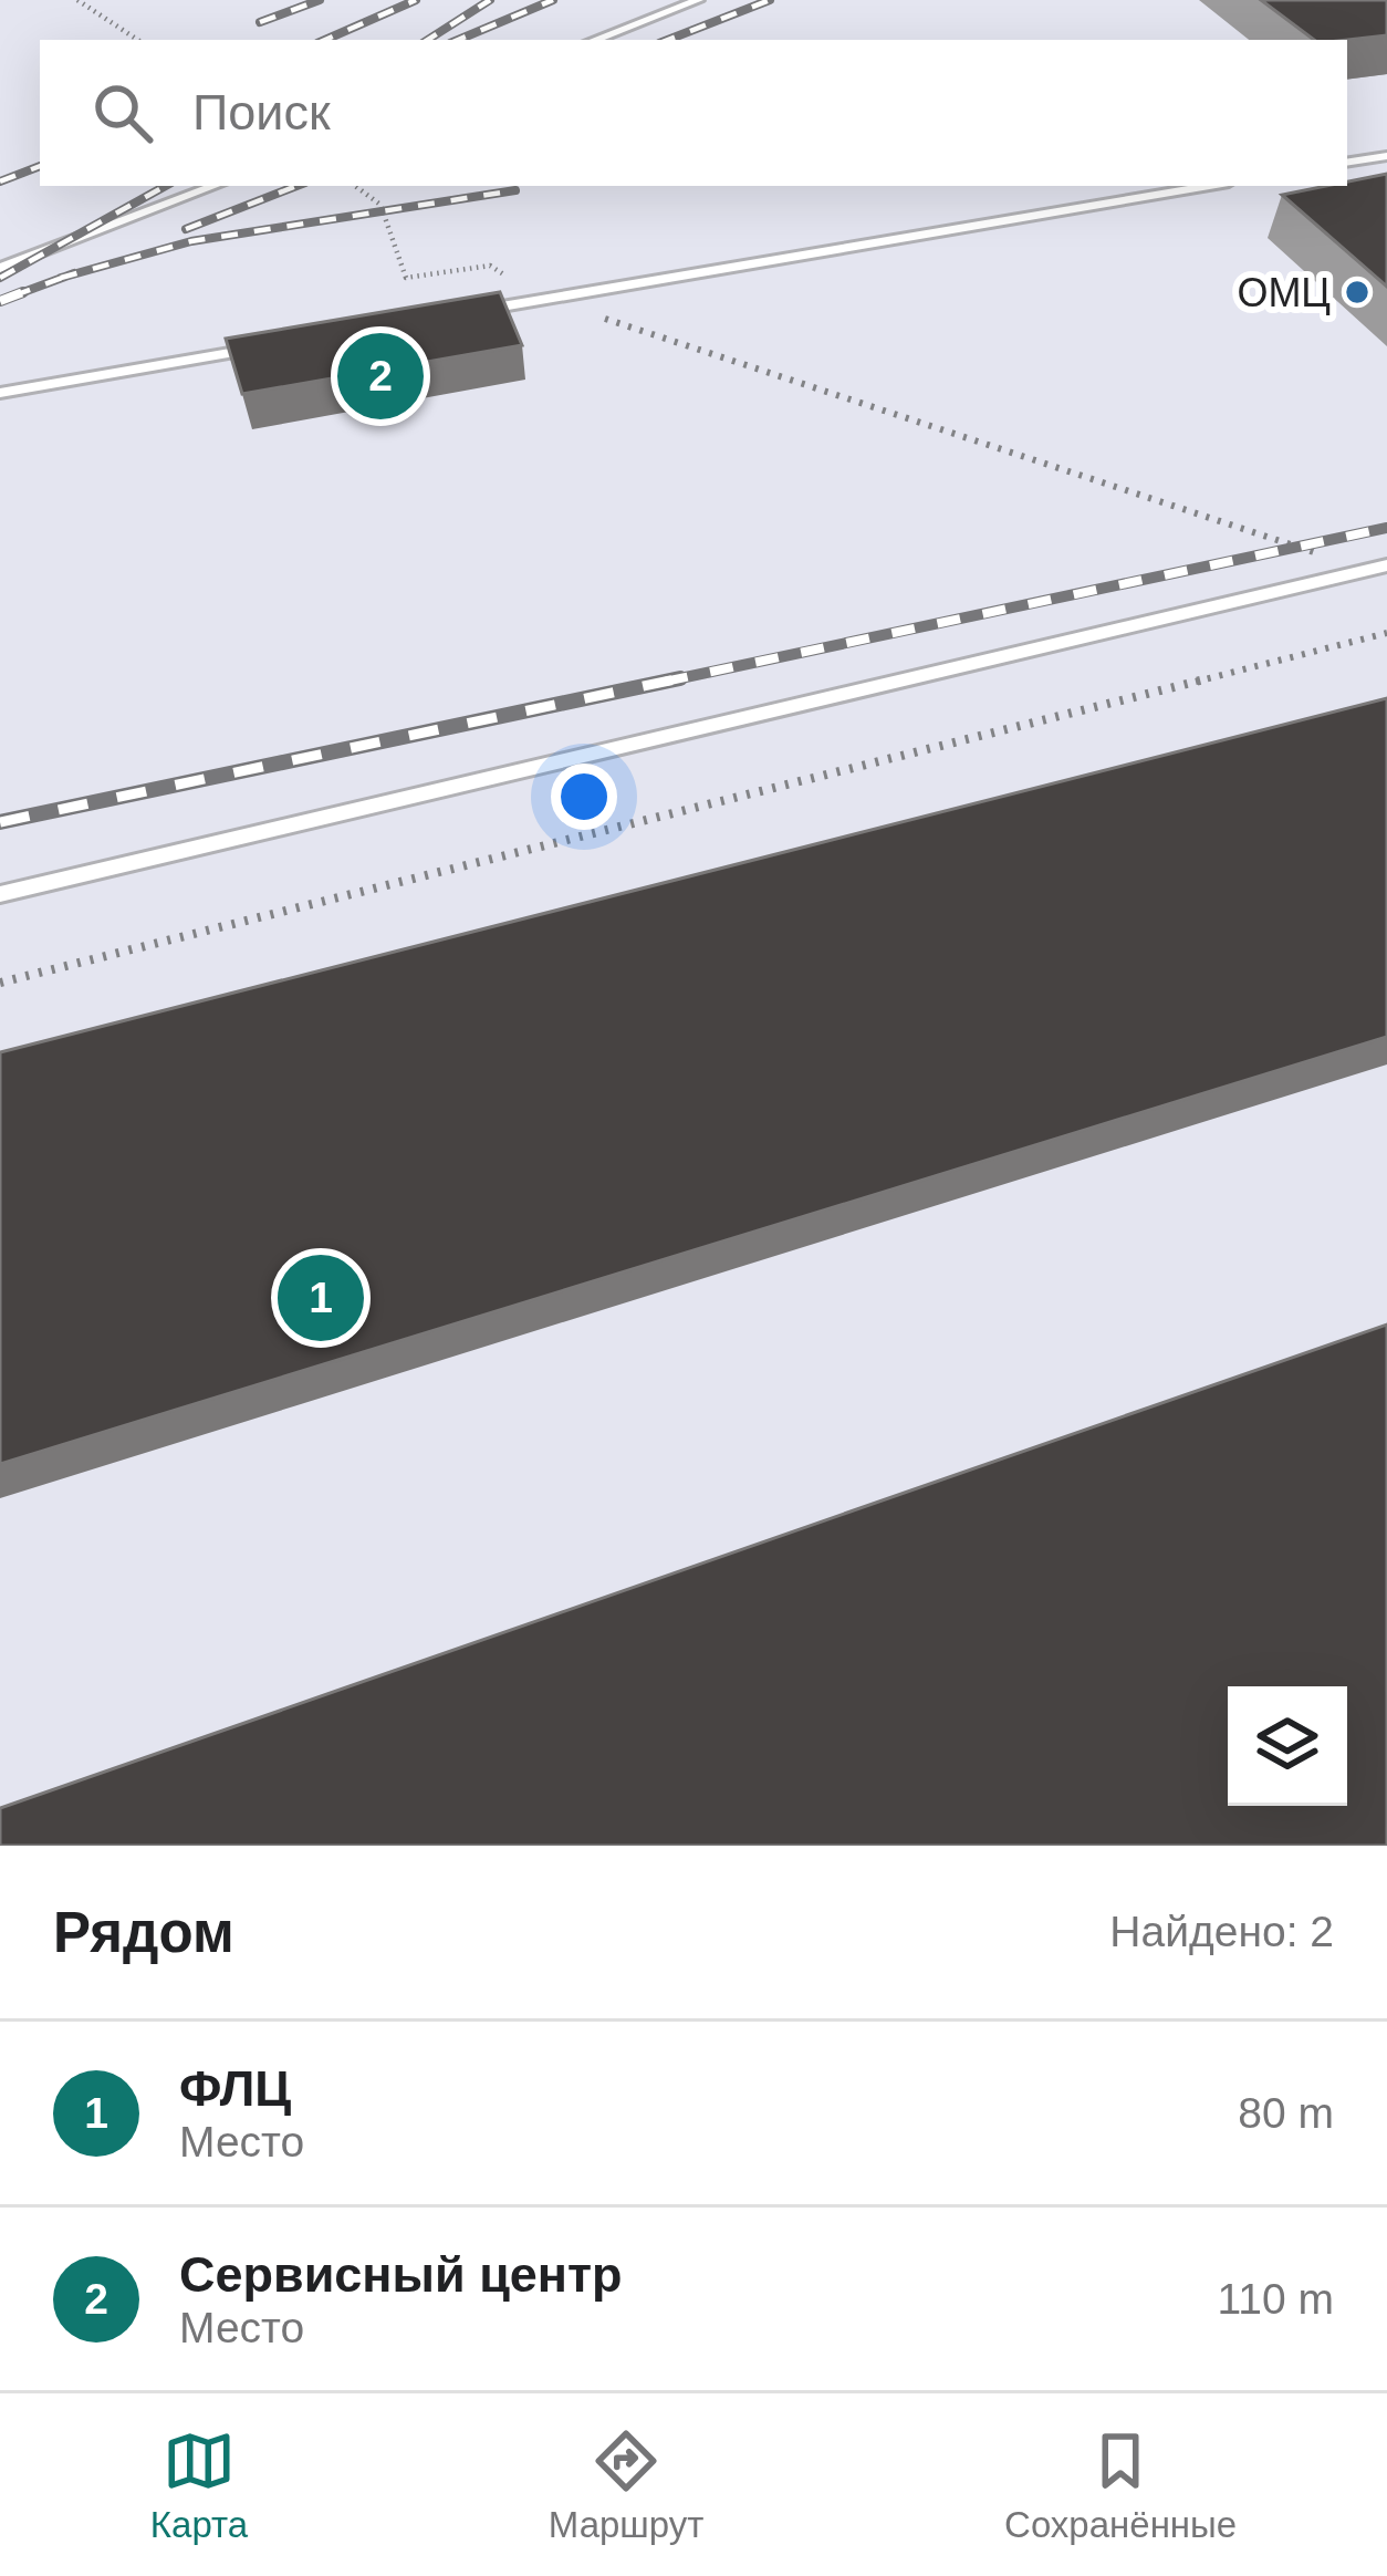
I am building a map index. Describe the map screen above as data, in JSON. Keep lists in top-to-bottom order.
{
  "places": ["ОМЦ"],
  "page": {
    "search": "Поиск",
    "pins": ["2", "1"],
    "heading": ["Рядом", "Найдено: 2"],
    "list": [
      {
        "mark": "1",
        "name": "ФЛЦ",
        "note": "Место",
        "value": "80 m"
      },
      {
        "mark": "2",
        "name": "Сервисный центр",
        "note": "Место",
        "value": "110 m"
      }
    ],
    "nav": ["Карта", "Маршрут", "Сохранённые"]
  }
}
